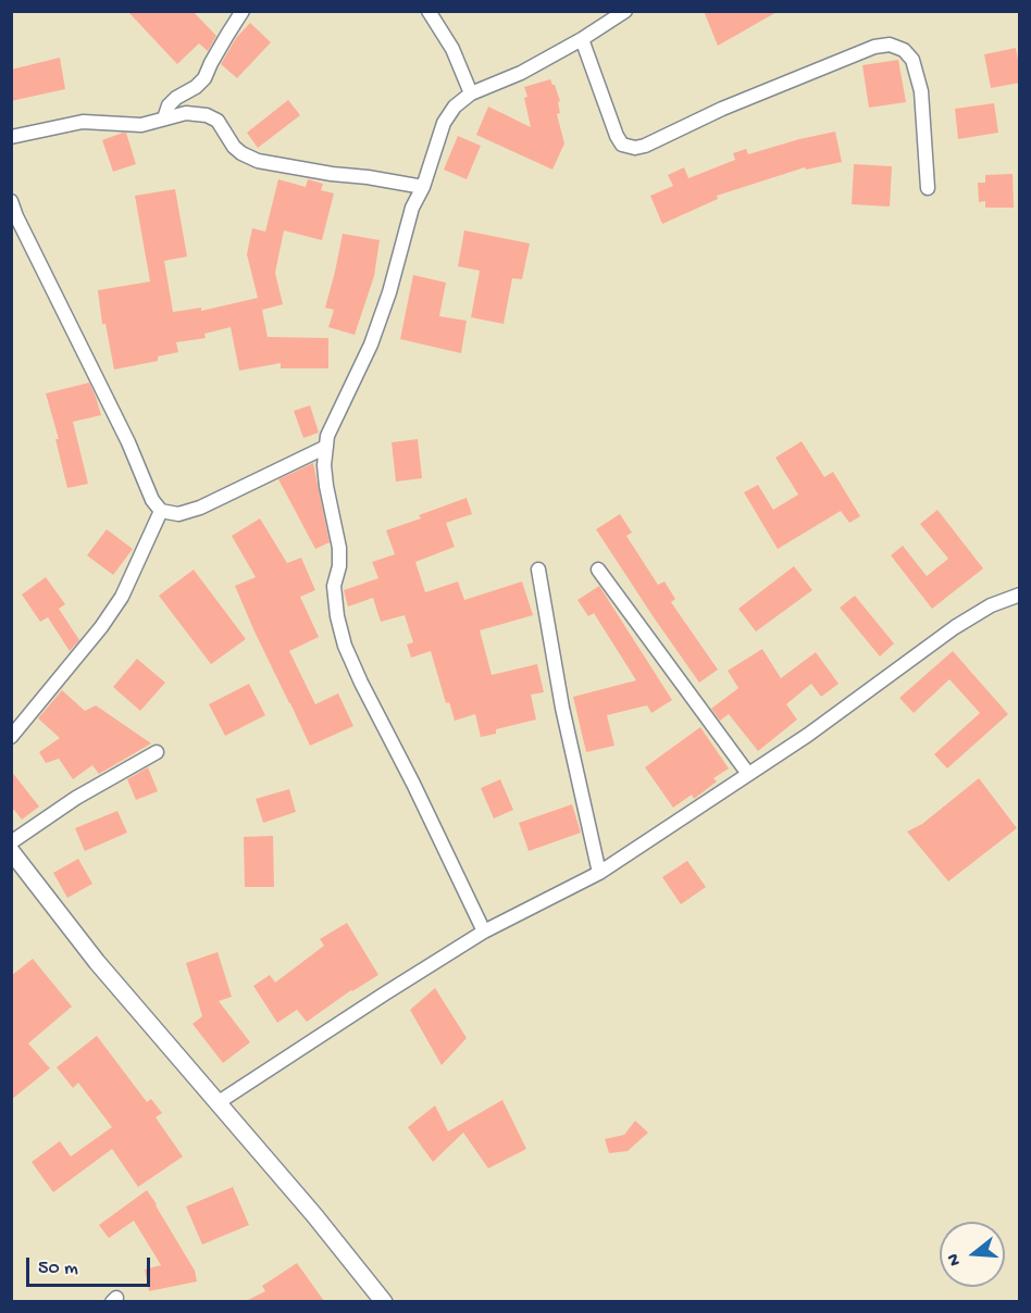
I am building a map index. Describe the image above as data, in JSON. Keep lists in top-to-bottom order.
{
  "scale_bar": "50 m",
  "north": "left"
}
